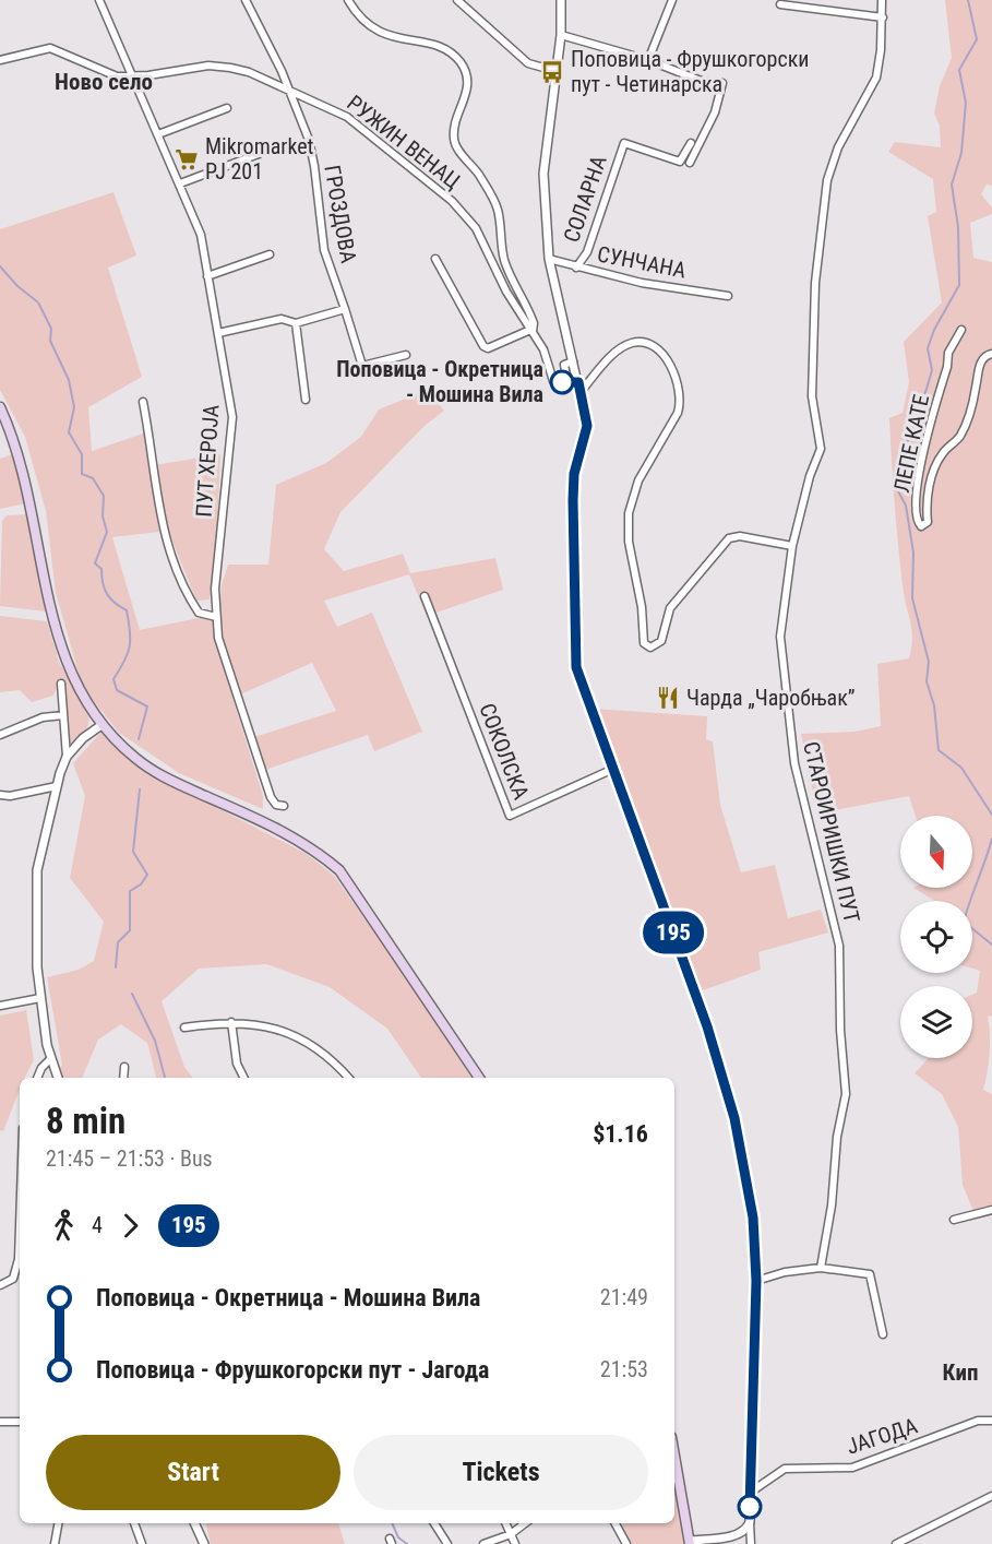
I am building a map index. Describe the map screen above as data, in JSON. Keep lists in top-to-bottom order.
{
  "streets": {
    "street": [
      "РУЖИН ВЕНАЦ",
      "СОЛАРНА",
      "ГРОЗДОВА",
      "СУНЧАНА",
      "ЛЕПЕ КАТЕ",
      "ПУТ ХЕРОЈА",
      "СОКОЛСКА",
      "СТАРОИРИШКИ ПУТ",
      "ЈАГОДА"
    ]
  },
  "crossings": [
    ["РУЖИН ВЕНАЦ", "ГРОЗДОВА"],
    ["РУЖИН ВЕНАЦ", "ПУТ ХЕРОЈА"],
    ["СОЛАРНА", "СУНЧАНА"]
  ],
  "districts": ["Ново село", "Кип"],
  "places": {
    "bus stop": ["Поповица - Фрушкогорски пут - Четинарска"],
    "supermarket": ["Mikromarket PJ 201"],
    "other": ["Поповица - Окретница - Мошина Вила"],
    "restaurant": ["Чарда „Чаробњак”"]
  },
  "lines": ["bus line 195"],
  "north": "bottom",
  "page": {
    "on_map": "195",
    "heading": ["8 min", "21:45 – 21:53 · Bus", "$1.16"],
    "legs": ["4", "195"],
    "list": [
      {
        "name": "Поповица - Окретница - Мошина Вила",
        "value": "21:49"
      },
      {
        "name": "Поповица - Фрушкогорски пут - Јагода",
        "value": "21:53"
      }
    ],
    "buttons": ["Start", "Tickets"]
  }
}
